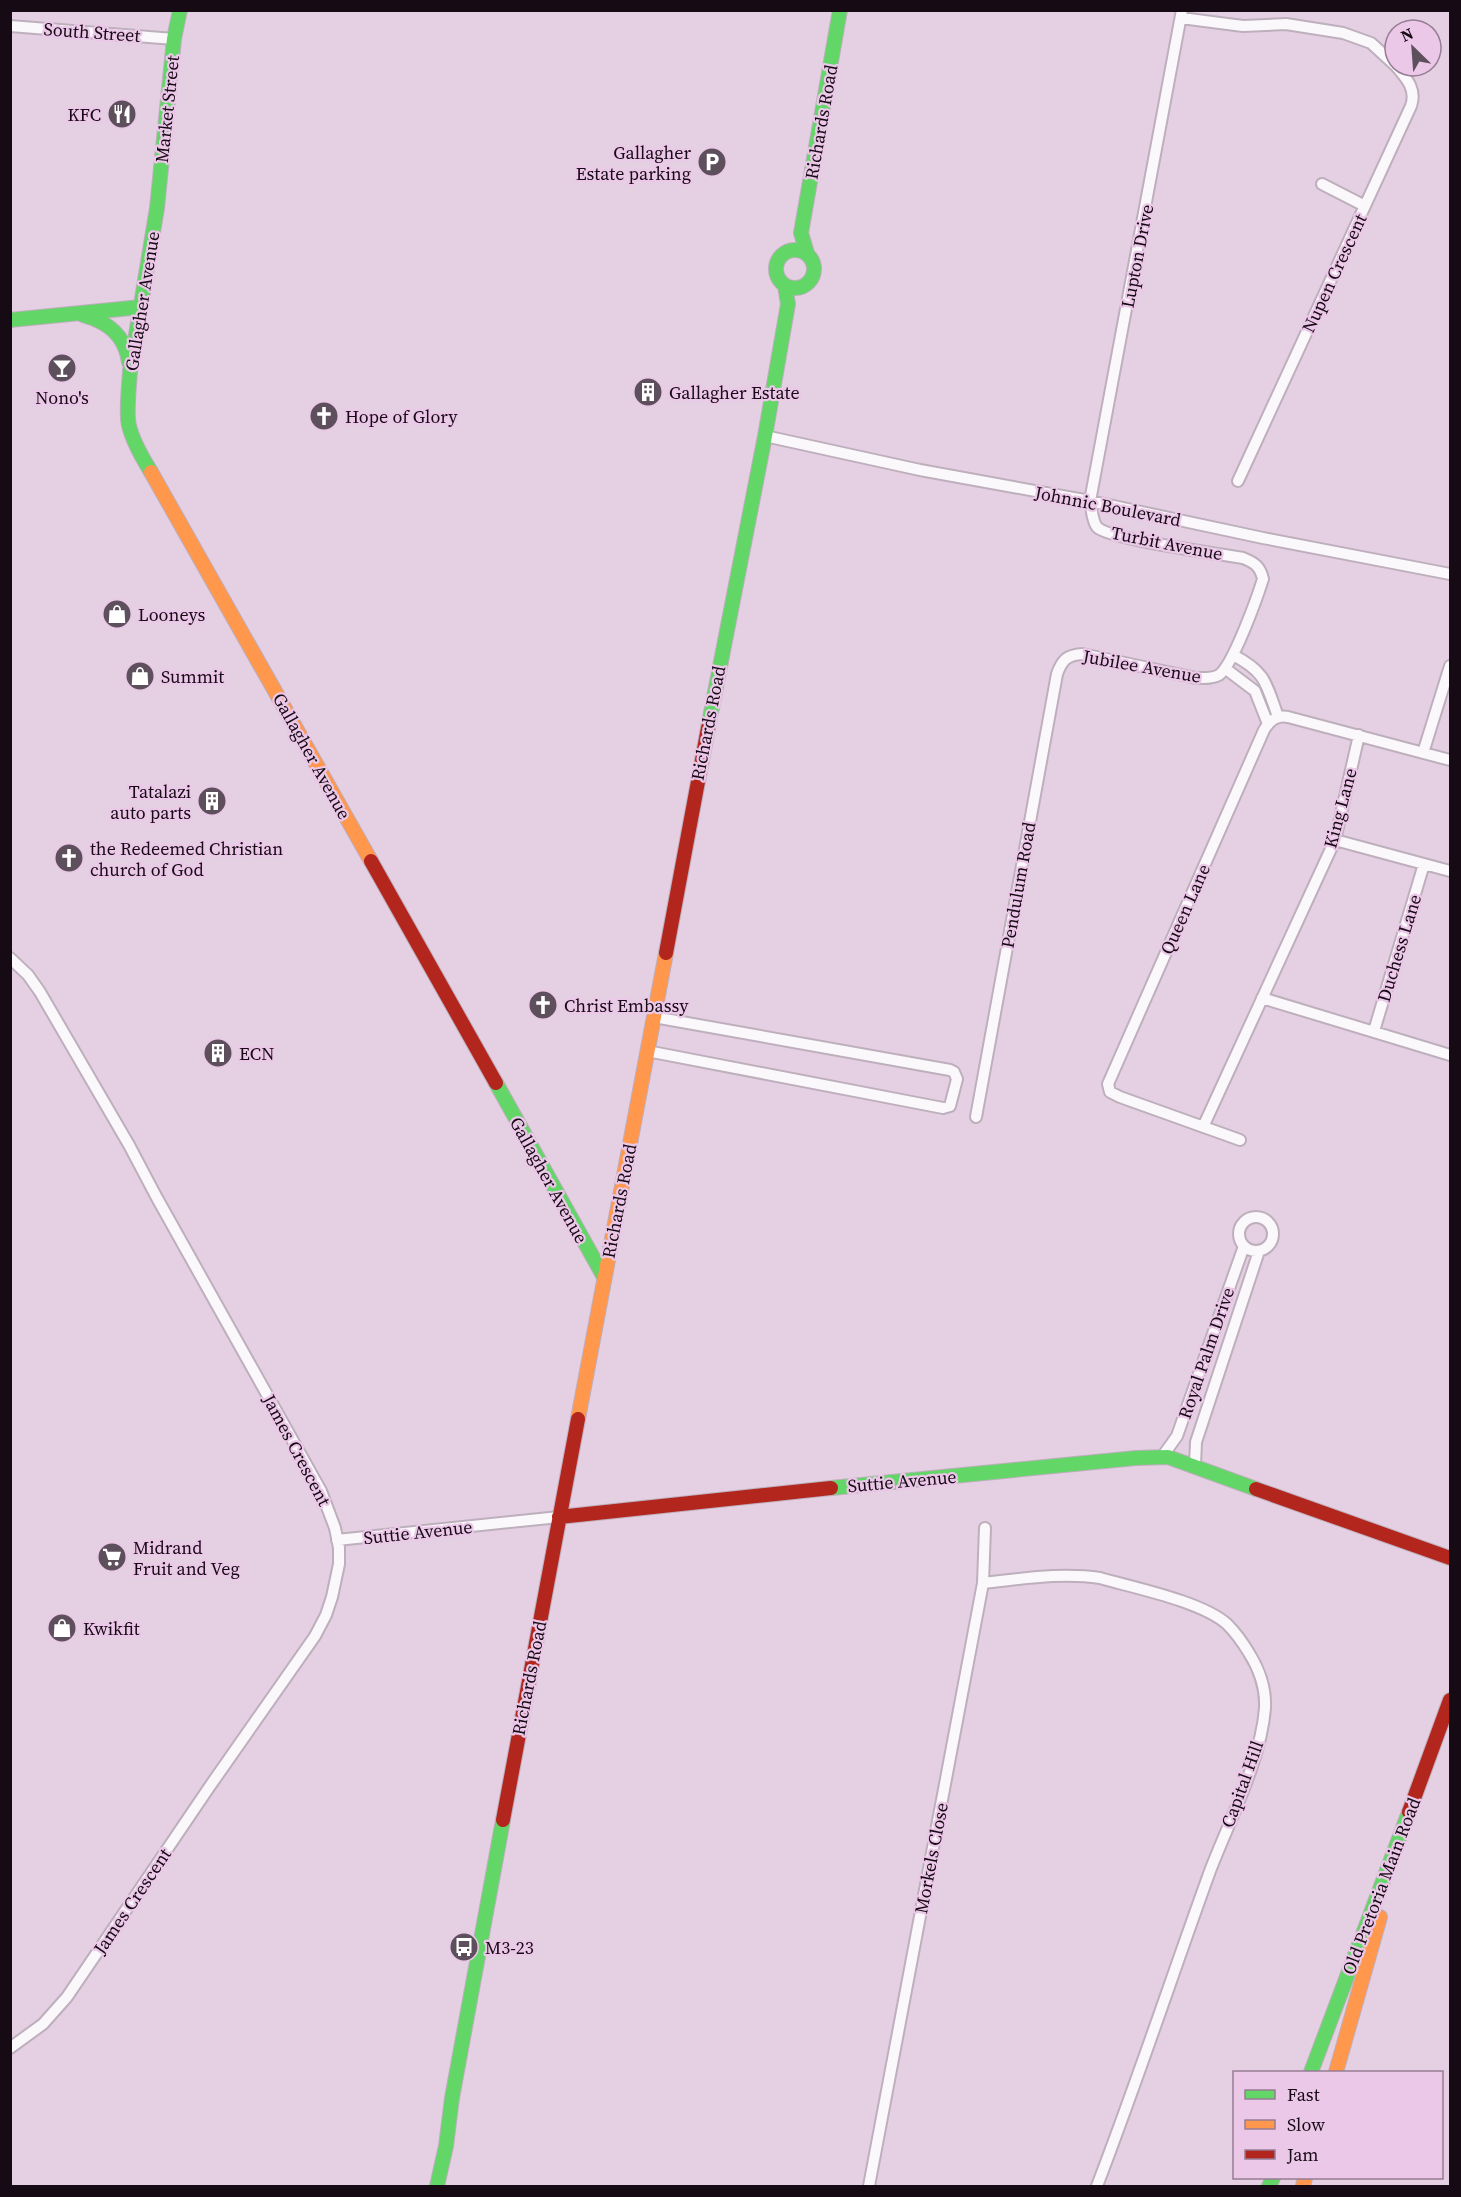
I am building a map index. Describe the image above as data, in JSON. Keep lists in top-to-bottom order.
{
  "streets": {
    "street": [
      "South Street",
      "Market Street",
      "Richards Road",
      "Lupton Drive",
      "Nupen Crescent",
      "Gallagher Avenue",
      "Johnnic Boulevard",
      "Turbit Avenue",
      "Jubilee Avenue",
      "King Lane",
      "Pendulum Road",
      "Queen Lane",
      "Duchess Lane",
      "Royal Palm Drive",
      "James Crescent",
      "Suttie Avenue",
      "Capital Hill",
      "Morkels Close",
      "Old Pretoria Main Road"
    ]
  },
  "crossings": [
    ["South Street", "Market Street"],
    ["Market Street", "Gallagher Avenue"],
    ["Richards Road", "Gallagher Avenue"],
    ["Richards Road", "Johnnic Boulevard"],
    ["Richards Road", "Suttie Avenue"],
    ["Lupton Drive", "Nupen Crescent"],
    ["Lupton Drive", "Johnnic Boulevard"],
    ["Lupton Drive", "Turbit Avenue"],
    ["Johnnic Boulevard", "Turbit Avenue"],
    ["Jubilee Avenue", "Pendulum Road"],
    ["King Lane", "Queen Lane"],
    ["Royal Palm Drive", "Suttie Avenue"],
    ["James Crescent", "Suttie Avenue"],
    ["Capital Hill", "Morkels Close"]
  ],
  "places": {
    "restaurant": ["KFC"],
    "parking": ["Gallagher Estate parking"],
    "bar": ["Nono's"],
    "building": ["Gallagher Estate", "Tatalazi auto parts", "ECN"],
    "church": ["Hope of Glory", "the Redeemed Christian church of God", "Christ Embassy"],
    "shop": ["Looneys", "Summit", "Kwikfit"],
    "supermarket": ["Midrand Fruit and Veg"],
    "bus stop": ["M3-23"]
  },
  "legend": ["Fast", "Slow", "Jam"],
  "north": "top left"
}
